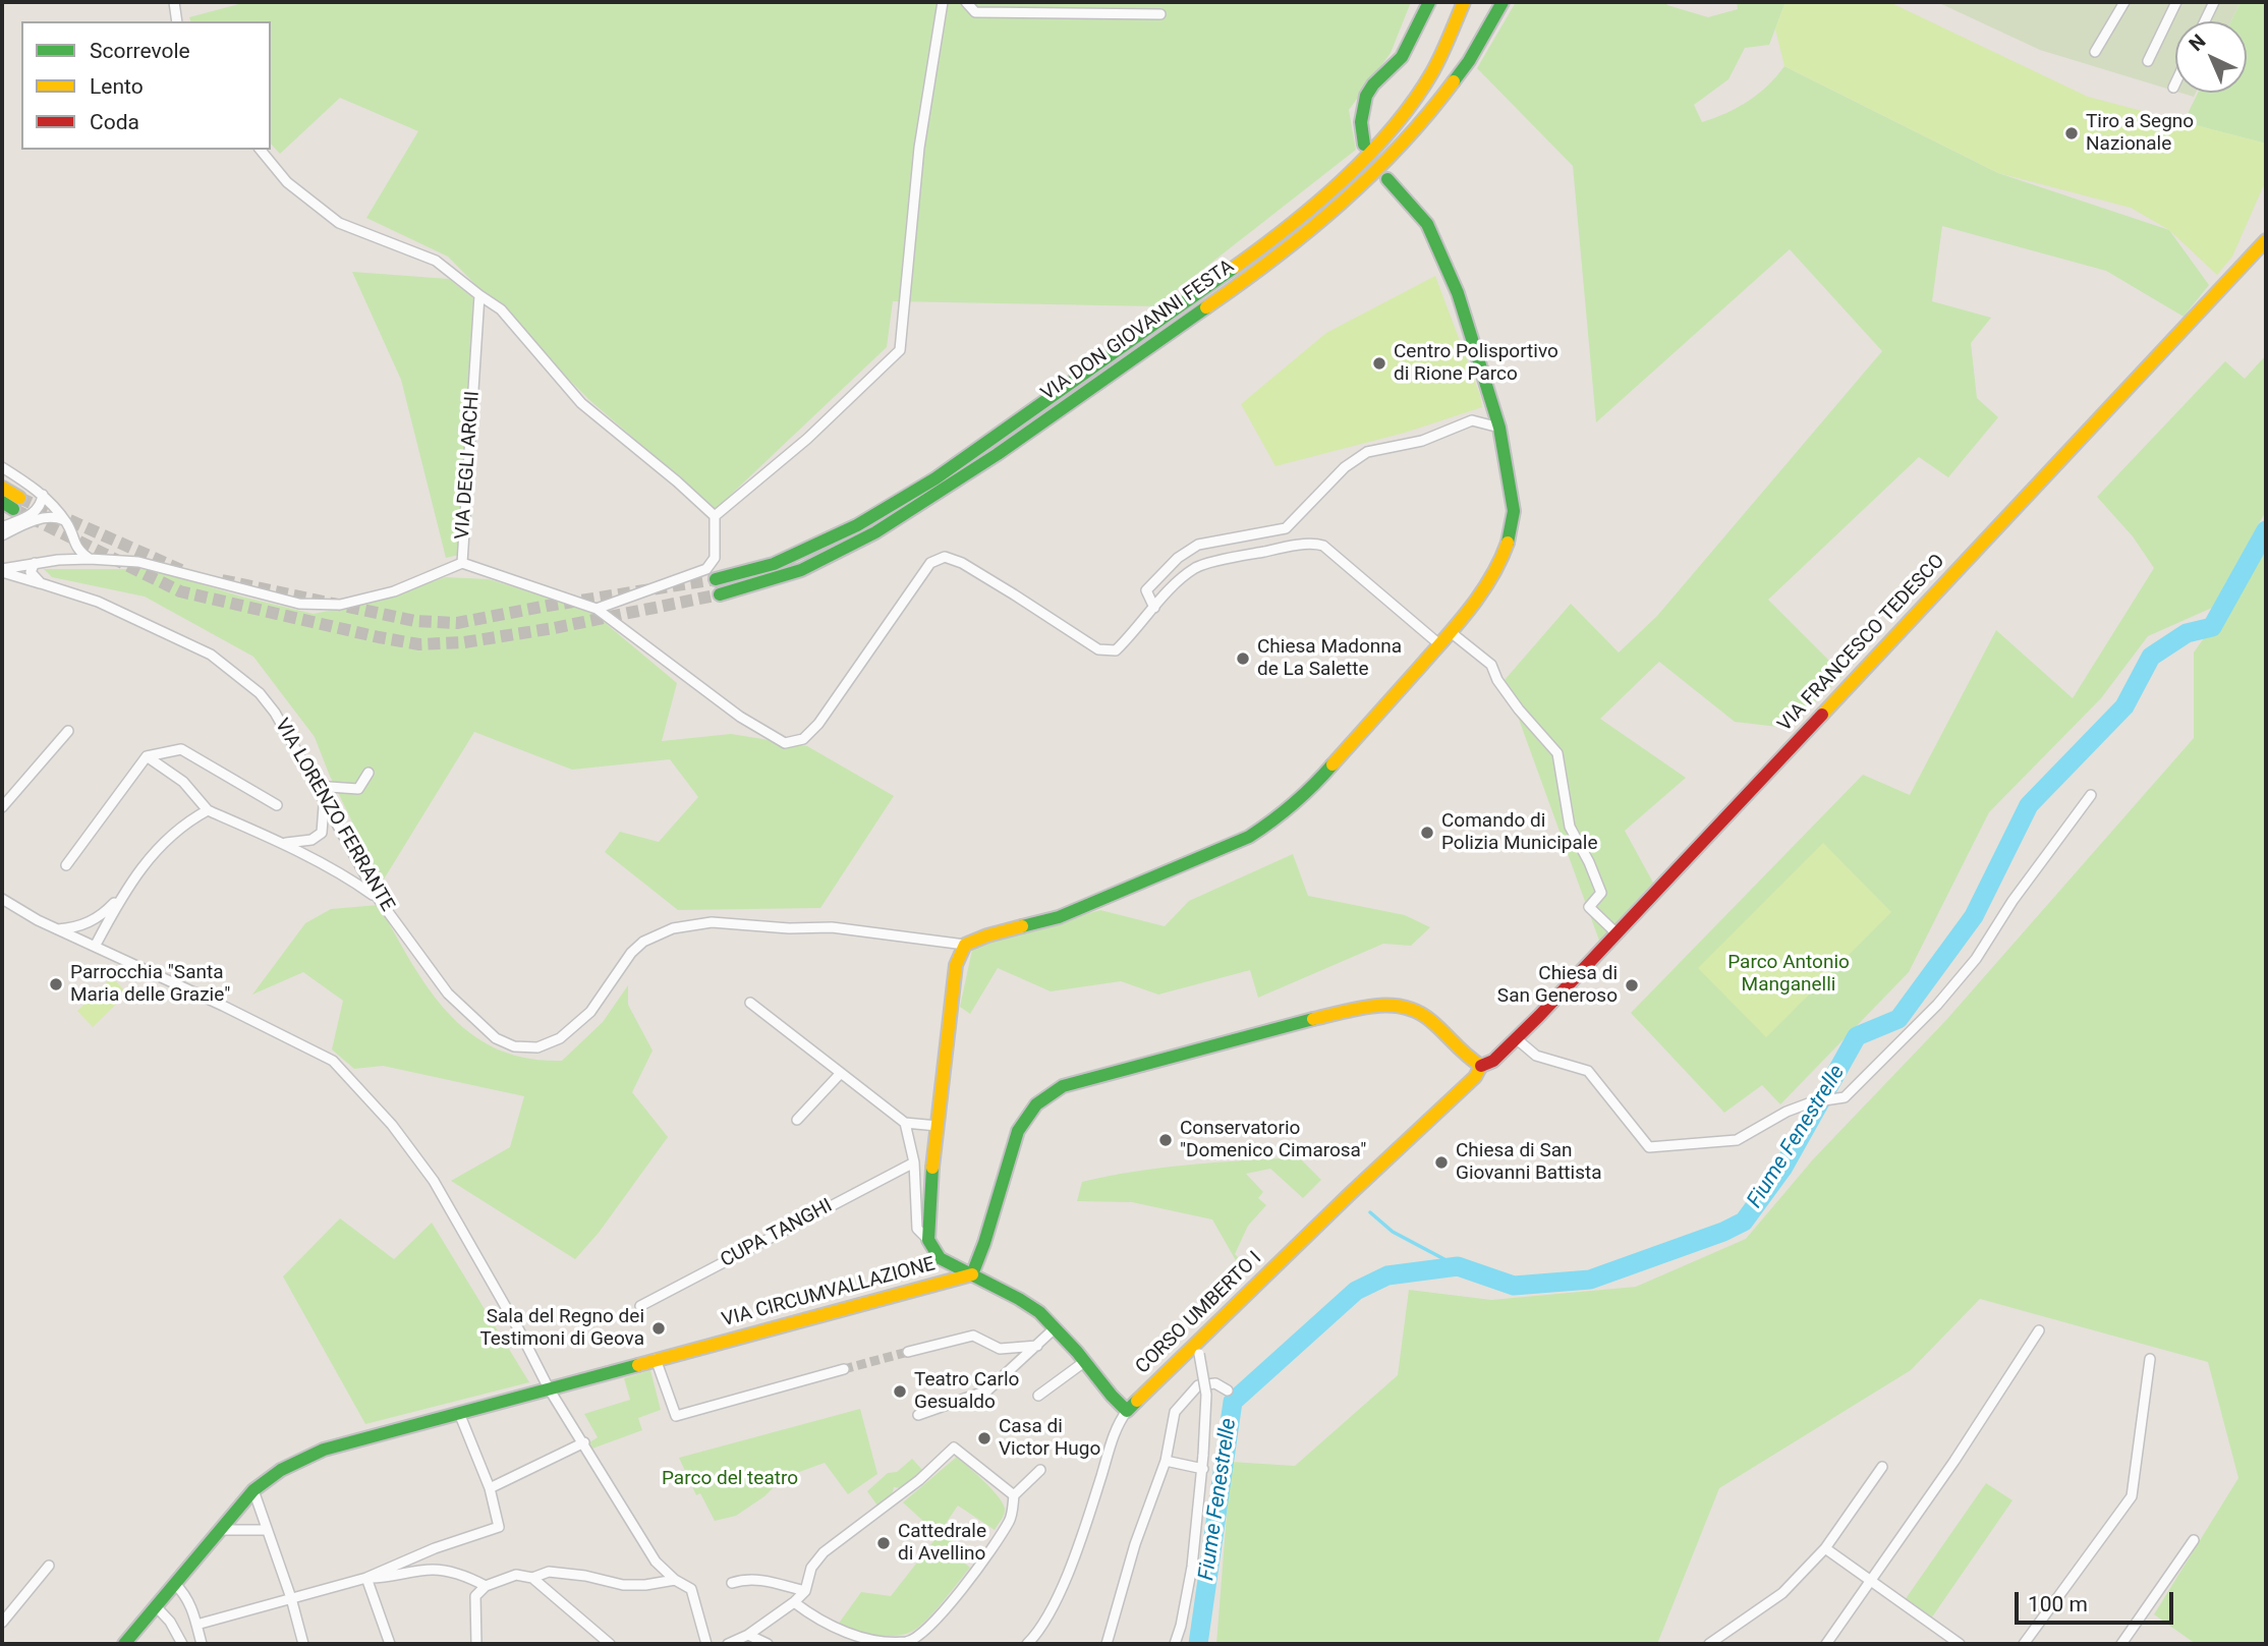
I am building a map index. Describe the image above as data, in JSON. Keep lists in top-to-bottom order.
{
  "streets": {
    "street": [
      "VIA DON GIOVANNI FESTA",
      "VIA DEGLI ARCHI",
      "VIA FRANCESCO TEDESCO",
      "VIA LORENZO FERRANTE",
      "CUPA TANGHI",
      "VIA CIRCUMVALLAZIONE",
      "CORSO UMBERTO I"
    ]
  },
  "crossings": [
    ["VIA DEGLI ARCHI", "VIA LORENZO FERRANTE"],
    ["VIA FRANCESCO TEDESCO", "CORSO UMBERTO I"]
  ],
  "water": ["Fiume Fenestrelle"],
  "parks": ["Parco Antonio Manganelli", "Parco del teatro"],
  "places": [
    "Tiro a Segno Nazionale",
    "Centro Polisportivo di Rione Parco",
    "Chiesa Madonna de La Salette",
    "Comando di Polizia Municipale",
    "Parrocchia \"Santa Maria delle Grazie\"",
    "Chiesa di San Generoso",
    "Conservatorio \"Domenico Cimarosa\"",
    "Chiesa di San Giovanni Battista",
    "Sala del Regno dei Testimoni di Geova",
    "Teatro Carlo Gesualdo",
    "Casa di Victor Hugo",
    "Cattedrale di Avellino"
  ],
  "legend": ["Scorrevole", "Lento", "Coda"],
  "scale_bar": "100 m",
  "north": "top left"
}
